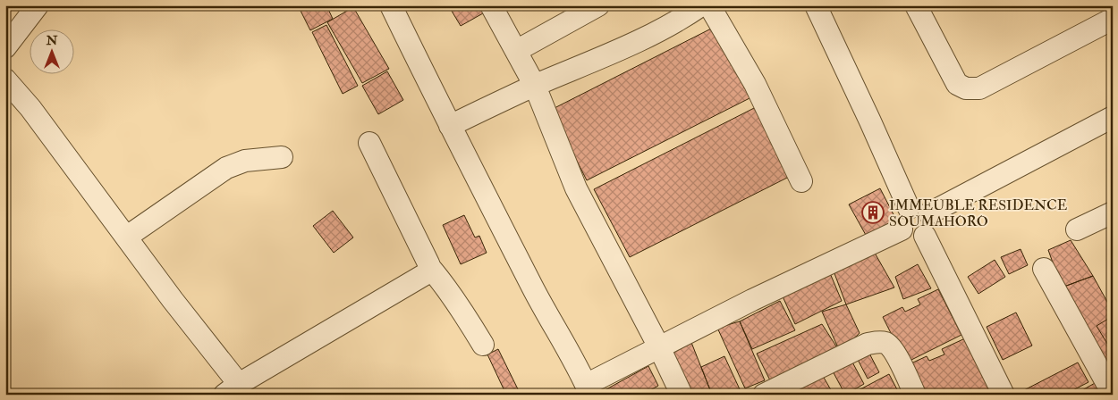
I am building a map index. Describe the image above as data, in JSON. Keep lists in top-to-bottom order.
{
  "places": {
    "building": ["IMMEUBLE RESIDENCE SOUMAHORO"]
  },
  "north": "top"
}
